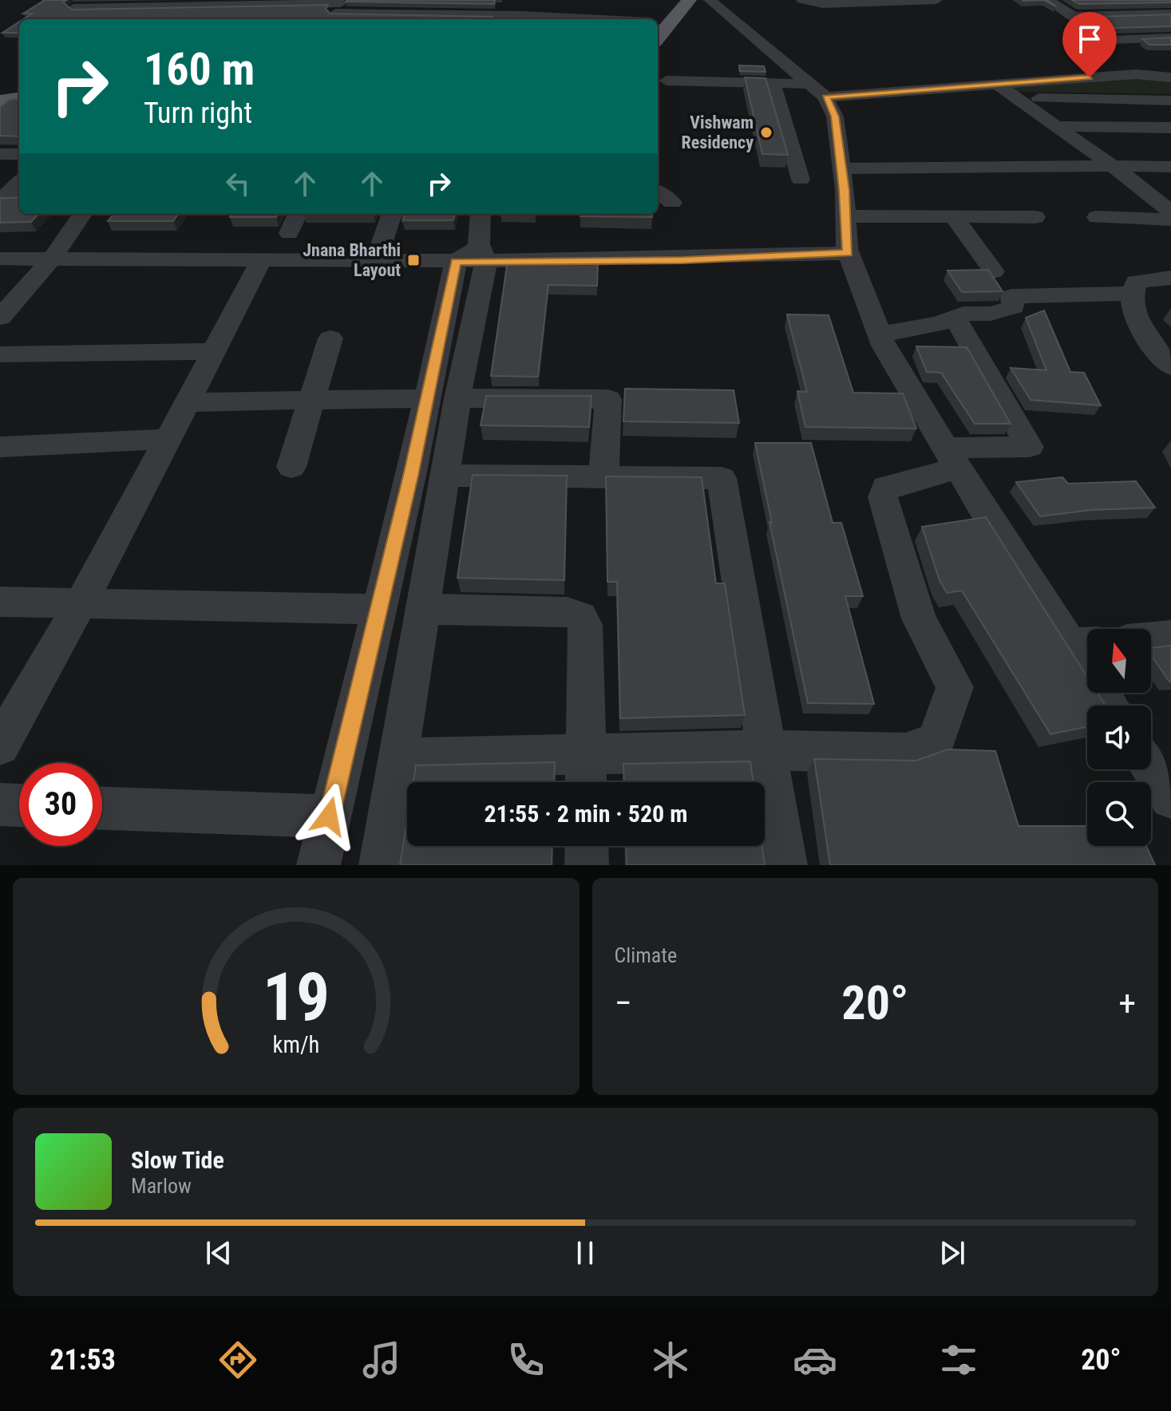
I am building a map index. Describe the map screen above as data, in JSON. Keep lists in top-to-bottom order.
{
  "places": {
    "other": ["Vishwam Residency"],
    "transit": ["Jnana Bharthi Layout"]
  },
  "north": "top",
  "page": {
    "turn": ["160 m", "Turn right"],
    "limit": "30",
    "trip": "21:55 · 2 min · 520 m",
    "tile": "Climate",
    "heat": ["−", "20°", "+"],
    "song": ["Slow Tide", "Marlow"],
    "tabs": ["21:53", "20°"],
    "gauge": ["19", "km/h"]
  }
}
